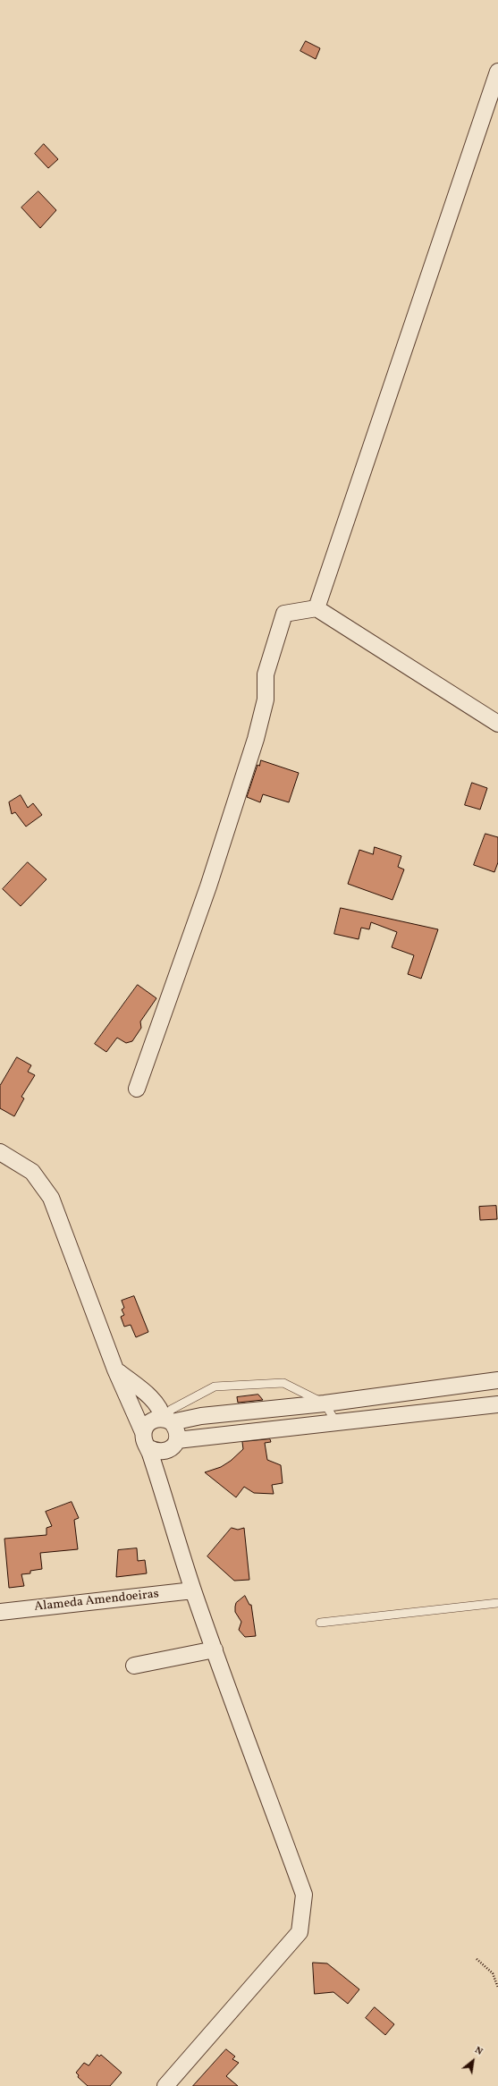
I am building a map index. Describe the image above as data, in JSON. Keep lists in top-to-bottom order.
{
  "streets": {
    "street": ["Alameda Amendoeiras"]
  },
  "north": "top right"
}
